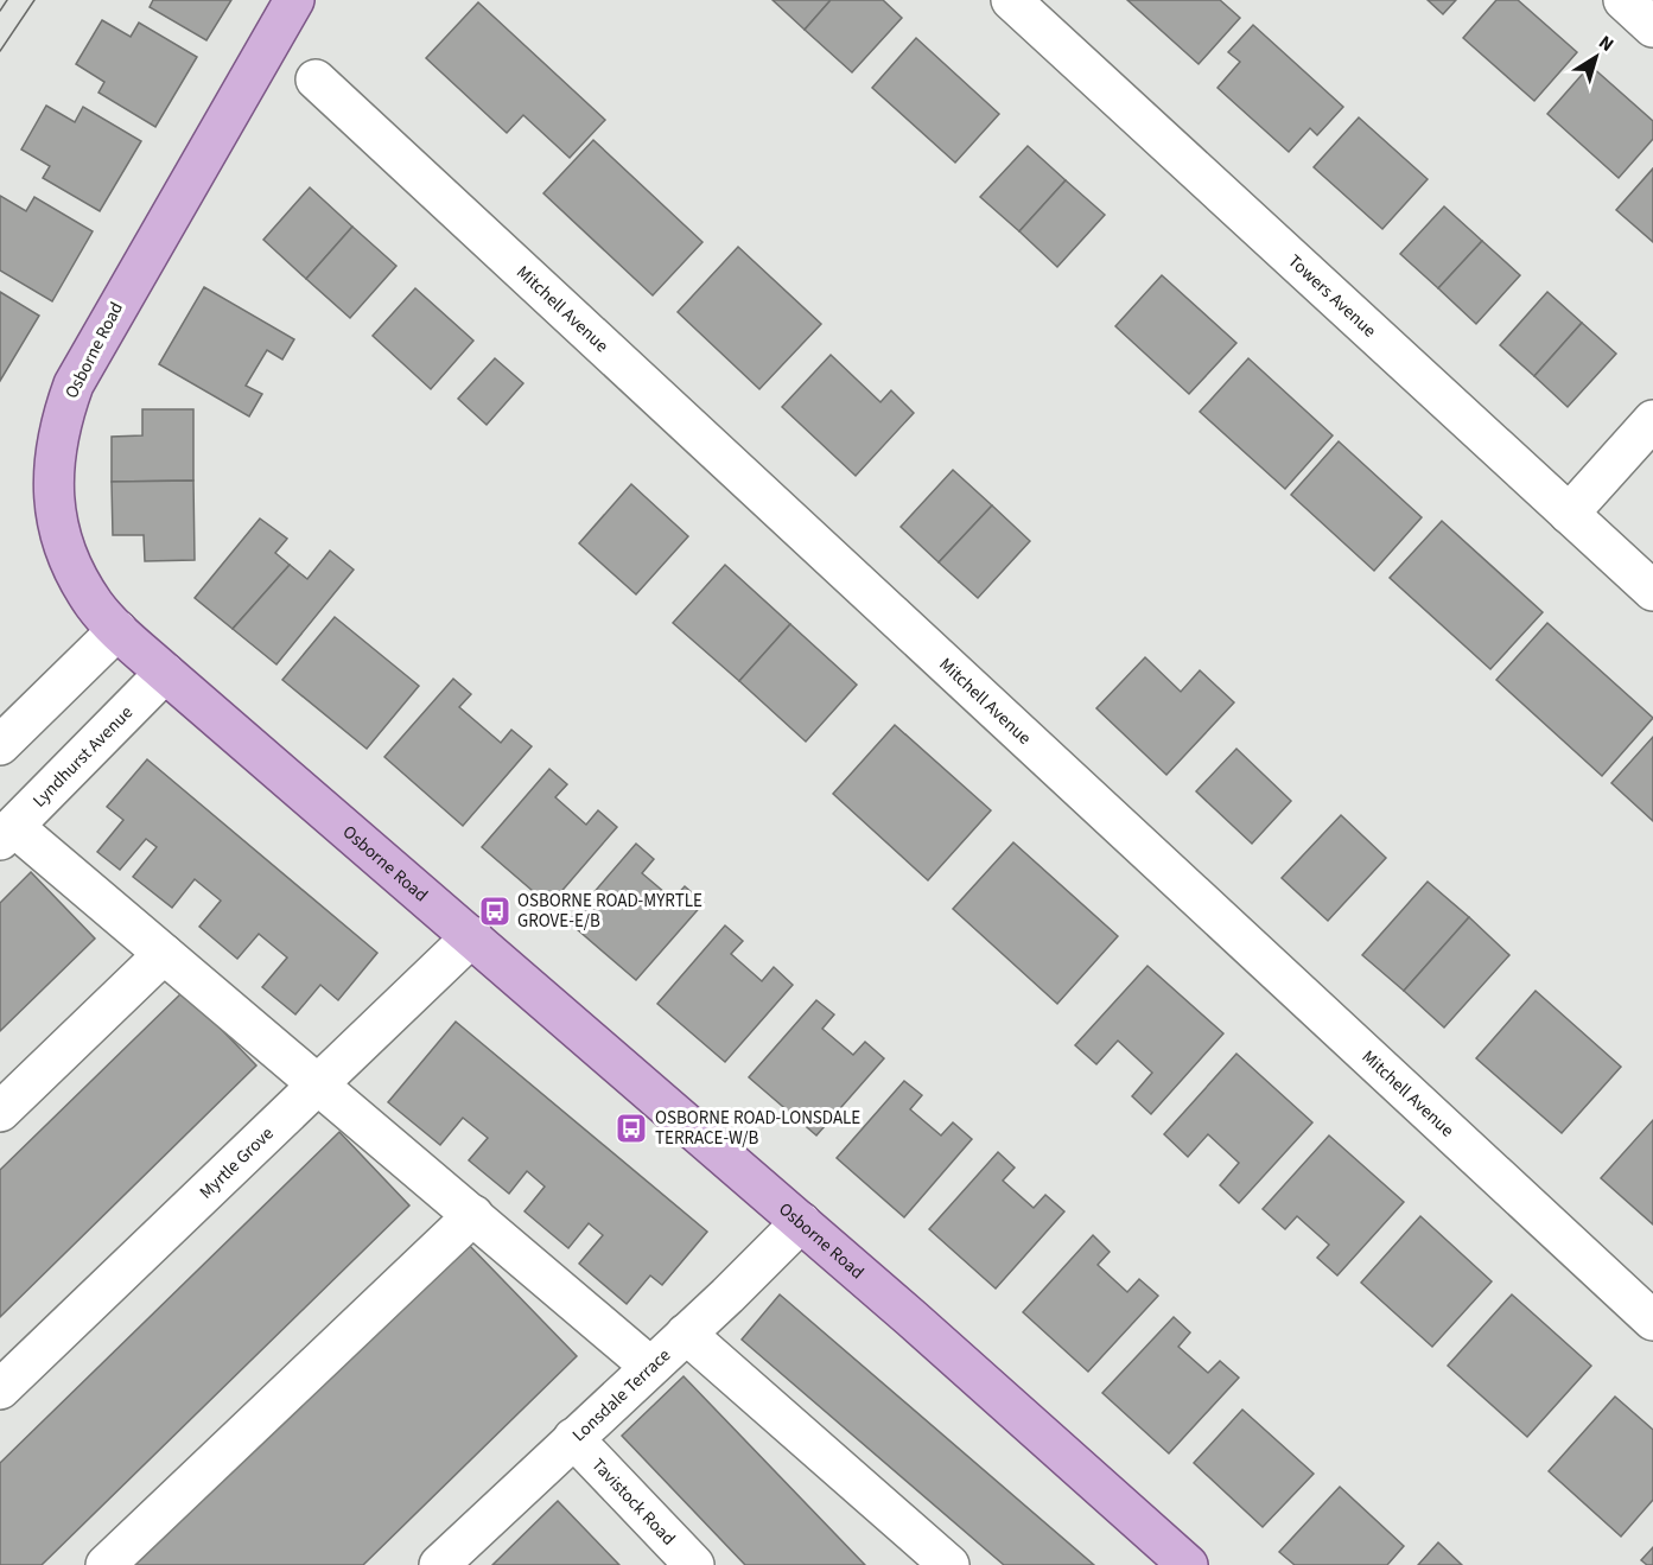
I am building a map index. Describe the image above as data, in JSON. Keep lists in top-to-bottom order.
{
  "streets": {
    "main road": ["Osborne Road"],
    "street": [
      "Towers Avenue",
      "Mitchell Avenue",
      "Lyndhurst Avenue",
      "Myrtle Grove",
      "Lonsdale Terrace",
      "Tavistock Road"
    ]
  },
  "crossings": [
    ["Osborne Road", "Lyndhurst Avenue"],
    ["Osborne Road", "Myrtle Grove"],
    ["Osborne Road", "Lonsdale Terrace"],
    ["Lonsdale Terrace", "Tavistock Road"]
  ],
  "places": {
    "bus stop": ["OSBORNE ROAD-MYRTLE GROVE-E/B", "OSBORNE ROAD-LONSDALE TERRACE-W/B"]
  },
  "north": "top right"
}
